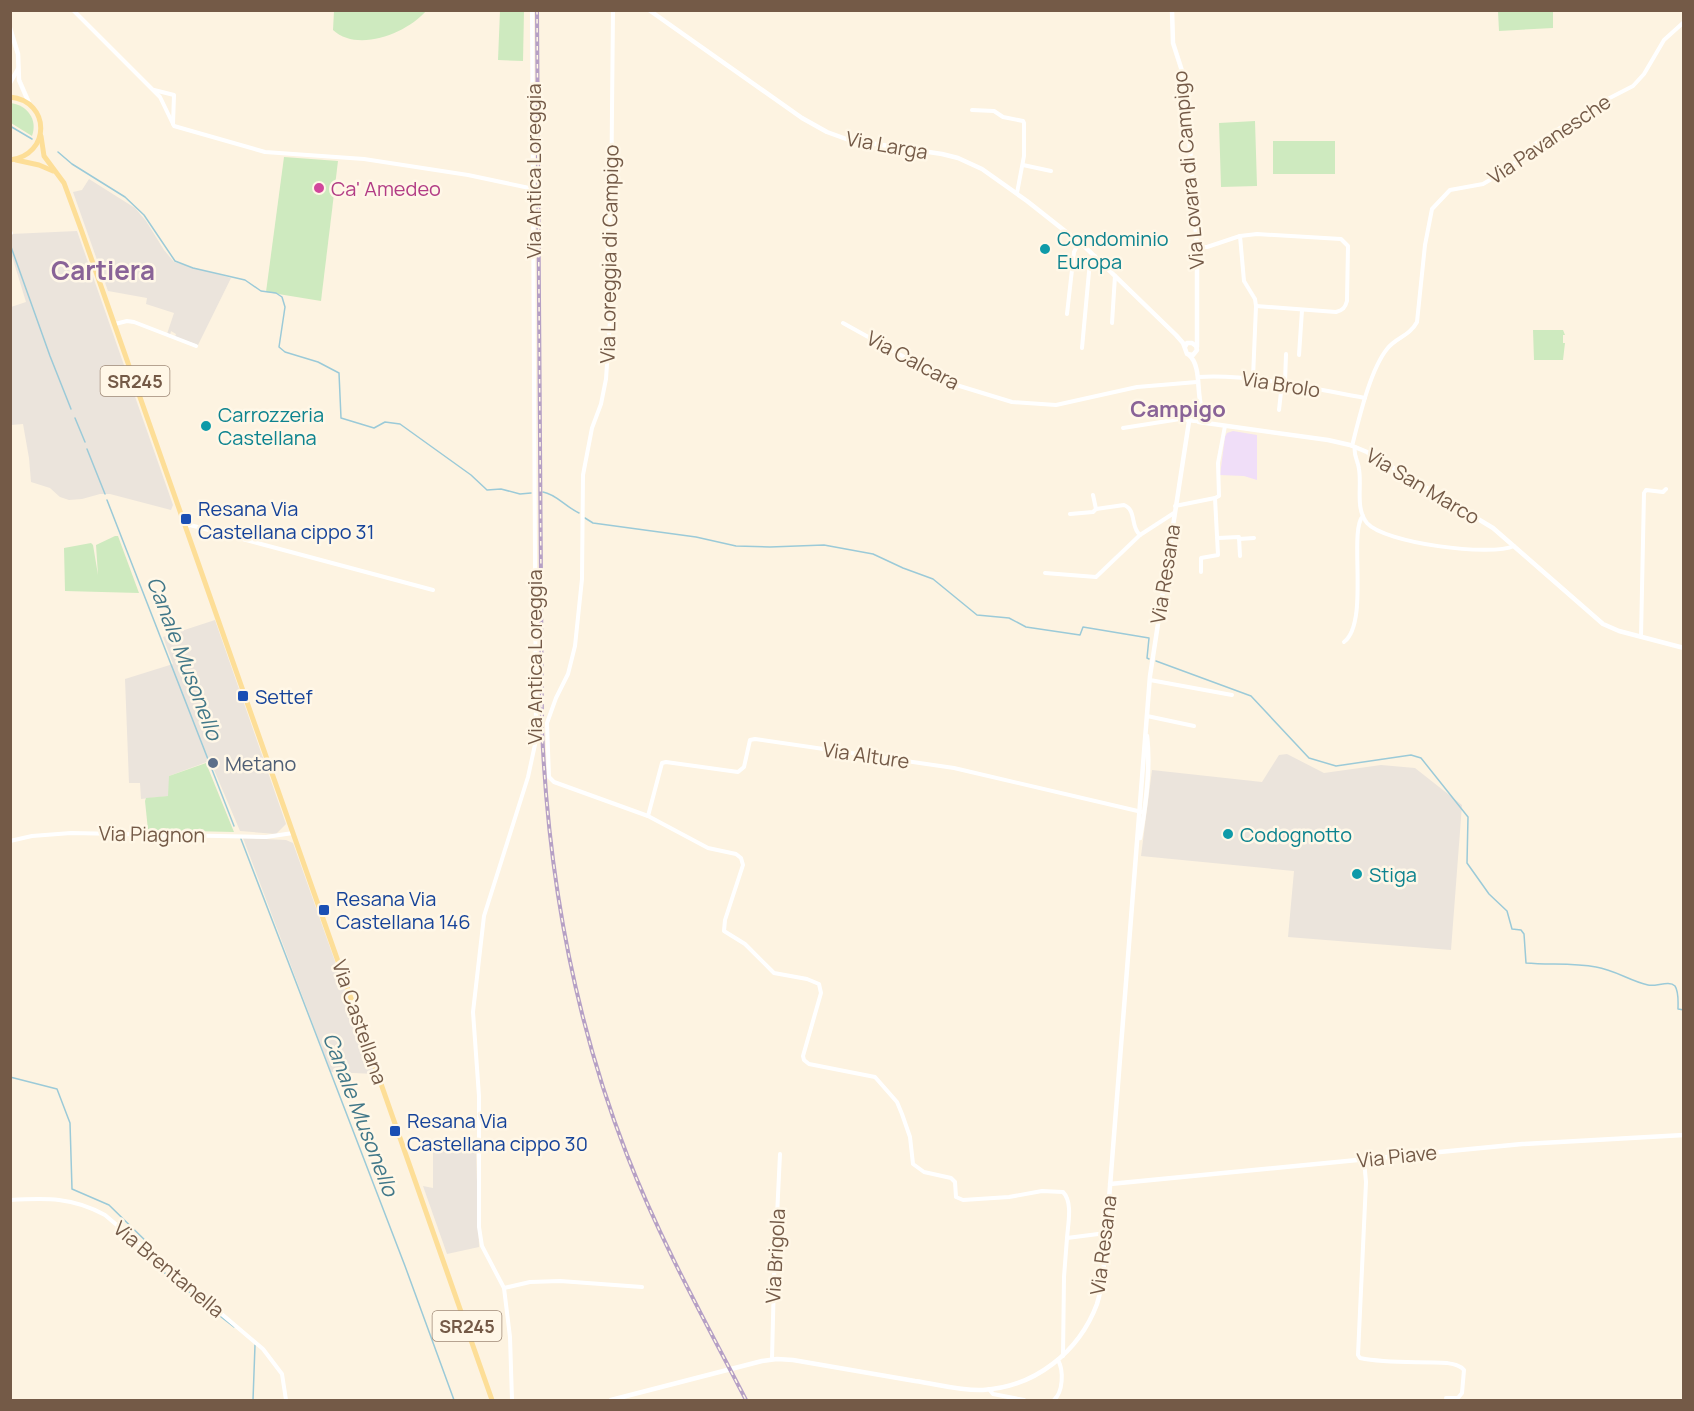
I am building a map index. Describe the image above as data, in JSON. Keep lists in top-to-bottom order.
{
  "streets": {
    "main road": ["SR245", "Via Castellana"],
    "street": [
      "Via Pavanesche",
      "Via Larga",
      "Via Lovara di Campigo",
      "Via Antica Loreggia",
      "Via Loreggia di Campigo",
      "Via Calcara",
      "Via Brolo",
      "Via San Marco",
      "Via Resana",
      "Via Alture",
      "Via Piagnon",
      "Via Piave",
      "Via Brigola",
      "Via Brentanella"
    ]
  },
  "crossings": [
    ["Via Pavanesche", "Via Brolo"],
    ["Via Pavanesche", "Via San Marco"],
    ["Via Larga", "Via Lovara di Campigo"],
    ["Via Lovara di Campigo", "Via Calcara"],
    ["Via Lovara di Campigo", "Via Brolo"],
    ["Via Lovara di Campigo", "Via San Marco"],
    ["Via Lovara di Campigo", "Via Resana"],
    ["Via Loreggia di Campigo", "Via Alture"],
    ["Via Calcara", "Via Brolo"],
    ["SR245", "Via Castellana"],
    ["Via San Marco", "Via Resana"],
    ["Via Resana", "Via Alture"],
    ["Via Resana", "Via Piave"],
    ["Via Resana", "Via Brigola"],
    ["Via Piagnon", "Via Castellana"]
  ],
  "districts": ["Cartiera", "Campigo"],
  "water": ["Canale Musonello"],
  "places": {
    "other": [
      "Ca' Amedeo",
      "Condominio Europa",
      "Carrozzeria Castellana",
      "Metano",
      "Codognotto",
      "Stiga"
    ],
    "transit": [
      "Resana Via Castellana cippo 31",
      "Settef",
      "Resana Via Castellana 146",
      "Resana Via Castellana cippo 30"
    ]
  }
}
